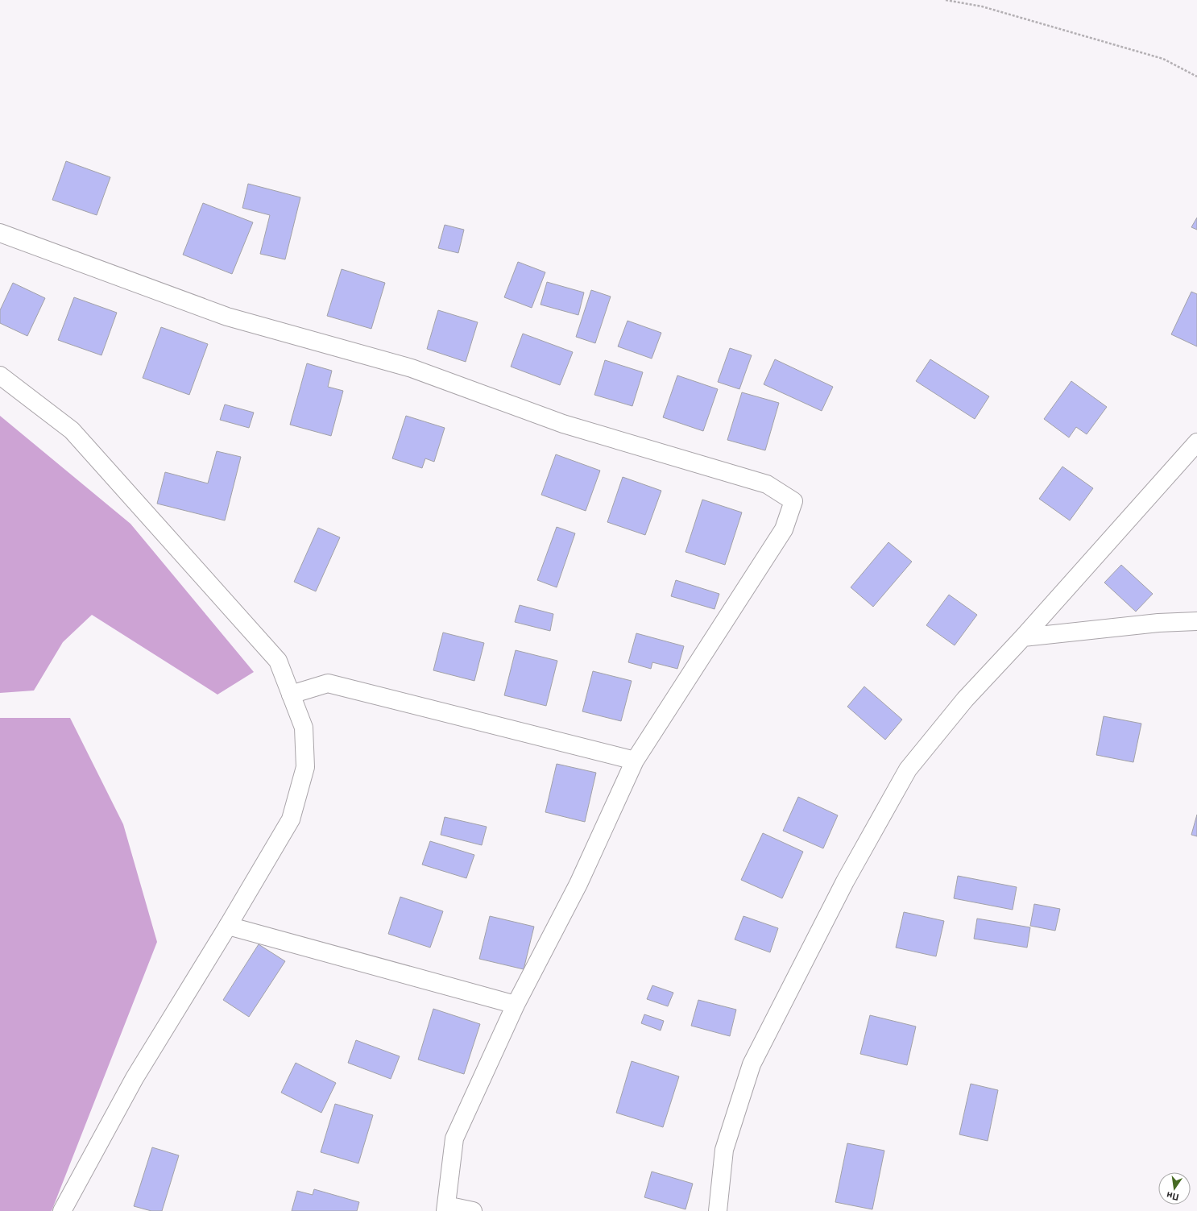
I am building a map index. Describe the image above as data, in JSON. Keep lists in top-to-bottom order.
{
  "north": "bottom"
}
